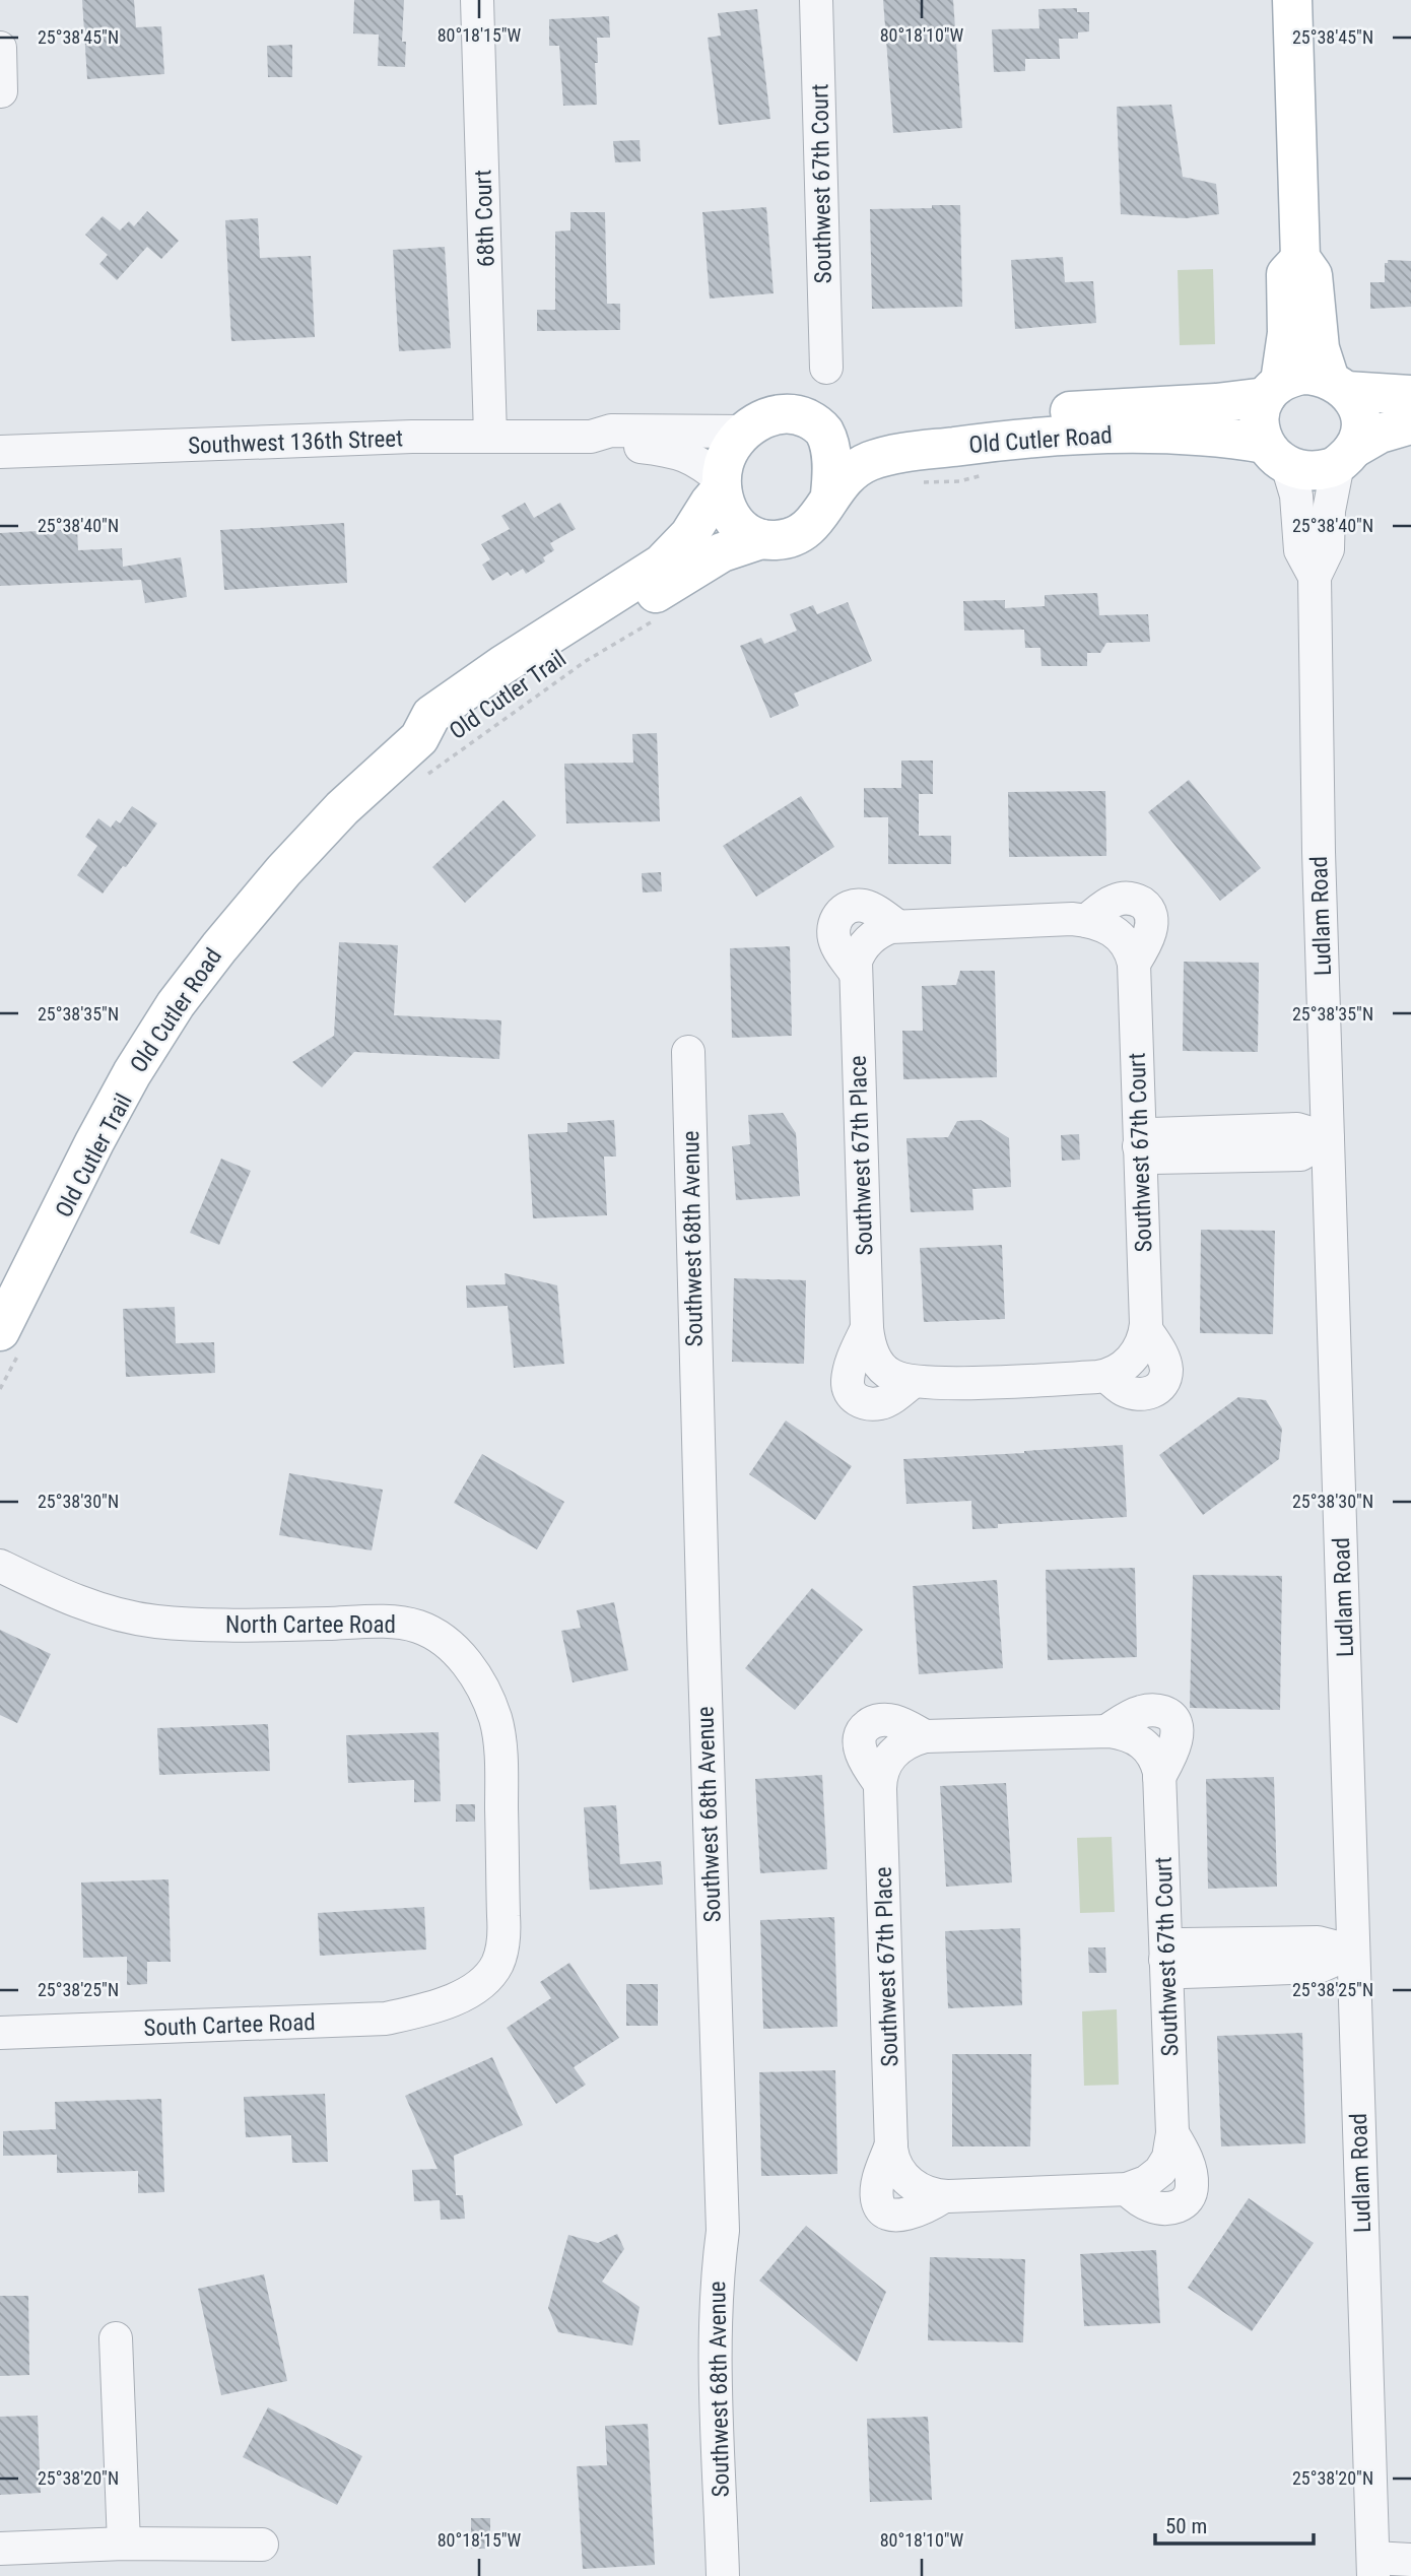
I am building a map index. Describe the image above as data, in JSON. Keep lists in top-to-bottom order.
{
  "streets": {
    "main road": ["Old Cutler Road"],
    "street": [
      "Southwest 67th Court",
      "68th Court",
      "Southwest 136th Street",
      "Ludlam Road",
      "Southwest 67th Place",
      "Southwest 68th Avenue",
      "North Cartee Road",
      "South Cartee Road"
    ],
    "path": ["Old Cutler Trail"]
  },
  "crossings": [
    ["Southwest 67th Court", "Southwest 67th Place"],
    ["68th Court", "Southwest 136th Street"],
    ["Old Cutler Road", "Southwest 136th Street"],
    ["Old Cutler Road", "Old Cutler Trail"],
    ["Old Cutler Road", "Ludlam Road"],
    ["North Cartee Road", "South Cartee Road"]
  ],
  "scale_bar": "50 m",
  "coordinates": [
    "80°18'15\"W",
    "80°18'10\"W",
    "25°38'45\"N",
    "25°38'40\"N",
    "25°38'35\"N",
    "25°38'30\"N",
    "25°38'25\"N",
    "25°38'20\"N"
  ]
}
